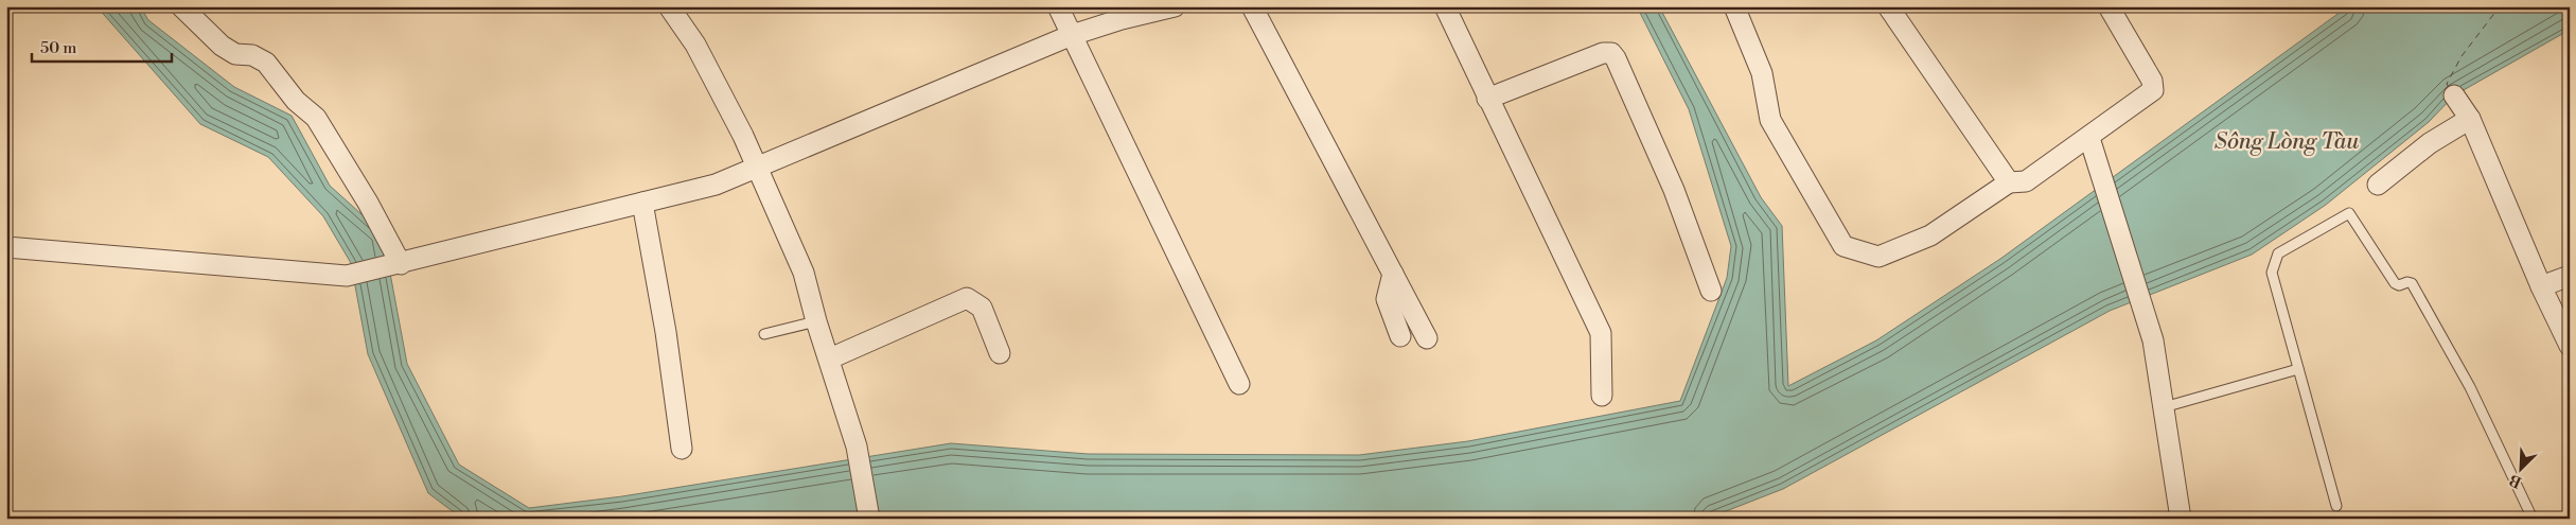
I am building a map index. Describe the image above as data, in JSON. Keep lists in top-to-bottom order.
{
  "water": ["Sông Lòng Tàu"],
  "scale_bar": "50 m",
  "north": "bottom left"
}
